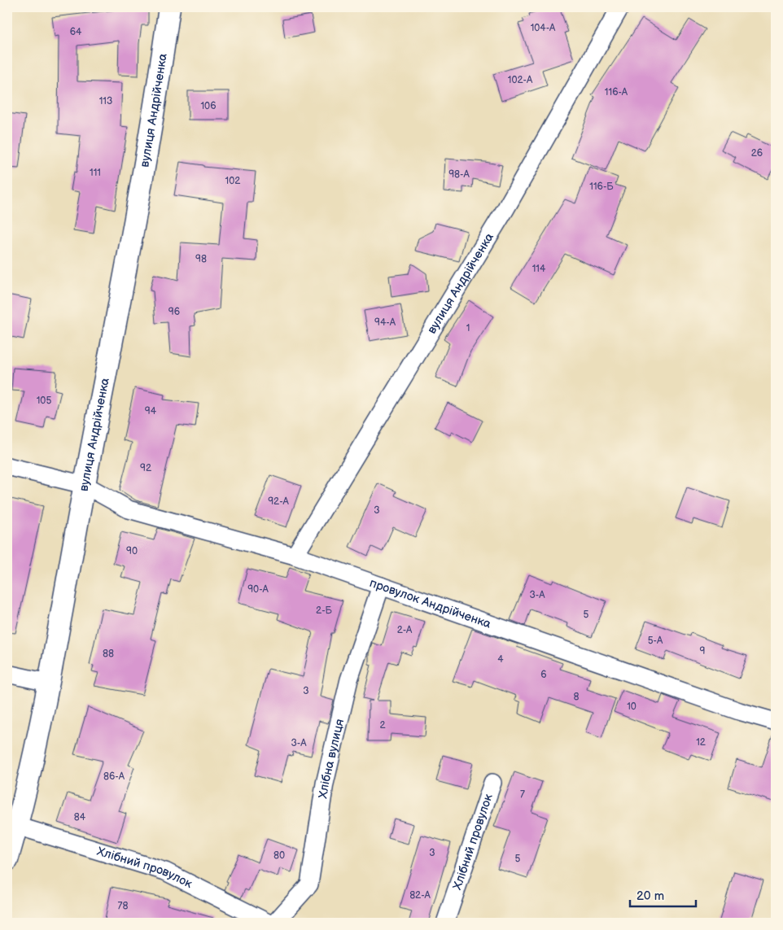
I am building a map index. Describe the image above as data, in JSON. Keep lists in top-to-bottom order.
{
  "streets": {
    "street": [
      "вулиця Андрійченка",
      "провулок Андрійченка",
      "Хлібна вулиця",
      "Хлібний провулок"
    ]
  },
  "crossings": [
    ["вулиця Андрійченка", "провулок Андрійченка"],
    ["вулиця Андрійченка", "Хлібний провулок"],
    ["провулок Андрійченка", "Хлібна вулиця"]
  ],
  "house_numbers": [
    "104-А",
    "64",
    "102-А",
    "116-А",
    "113",
    "106",
    "26",
    "111",
    "98-А",
    "102",
    "116-Б",
    "98",
    "114",
    "96",
    "94-А",
    "1",
    "105",
    "94",
    "92",
    "92-А",
    "3",
    "90",
    "90-А",
    "3-А",
    "2-Б",
    "5",
    "2-А",
    "5-А",
    "9",
    "88",
    "4",
    "6",
    "3",
    "8",
    "10",
    "2",
    "12",
    "3-А",
    "86-А",
    "7",
    "84",
    "3",
    "80",
    "5",
    "82-А",
    "78"
  ],
  "scale_bar": "20 m"
}
